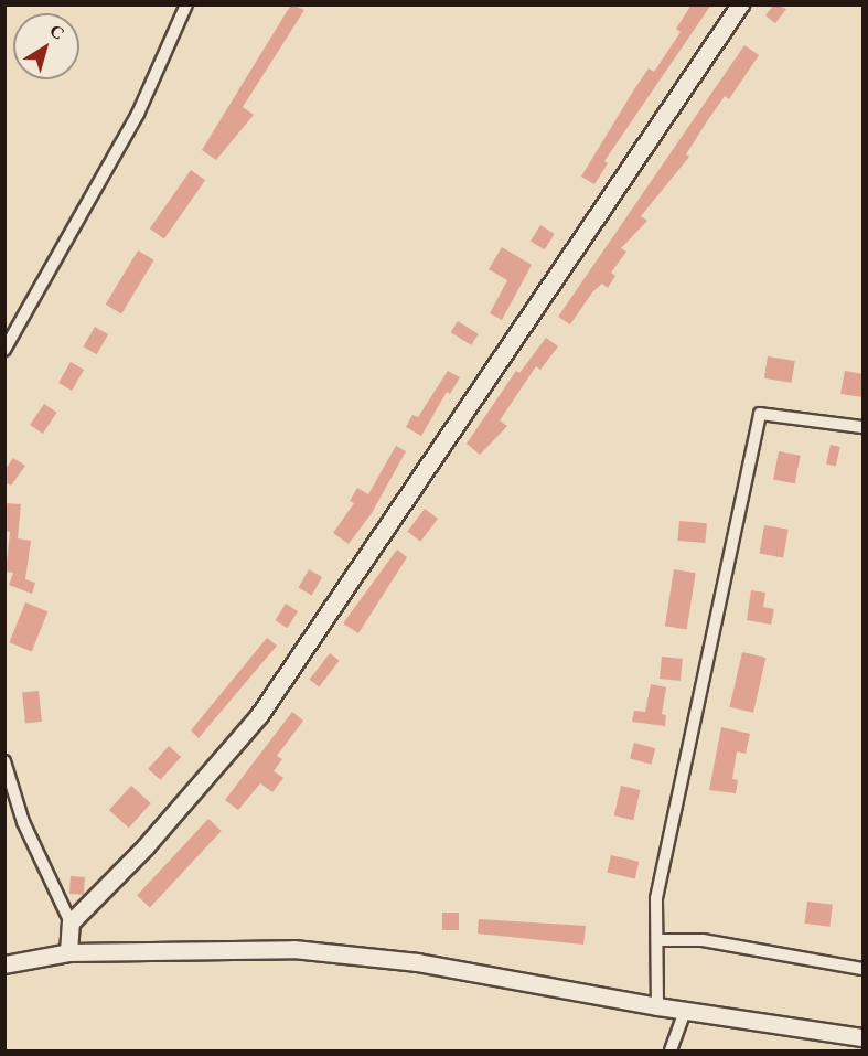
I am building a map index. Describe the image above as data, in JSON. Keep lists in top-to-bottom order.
{
  "north": "top right"
}
